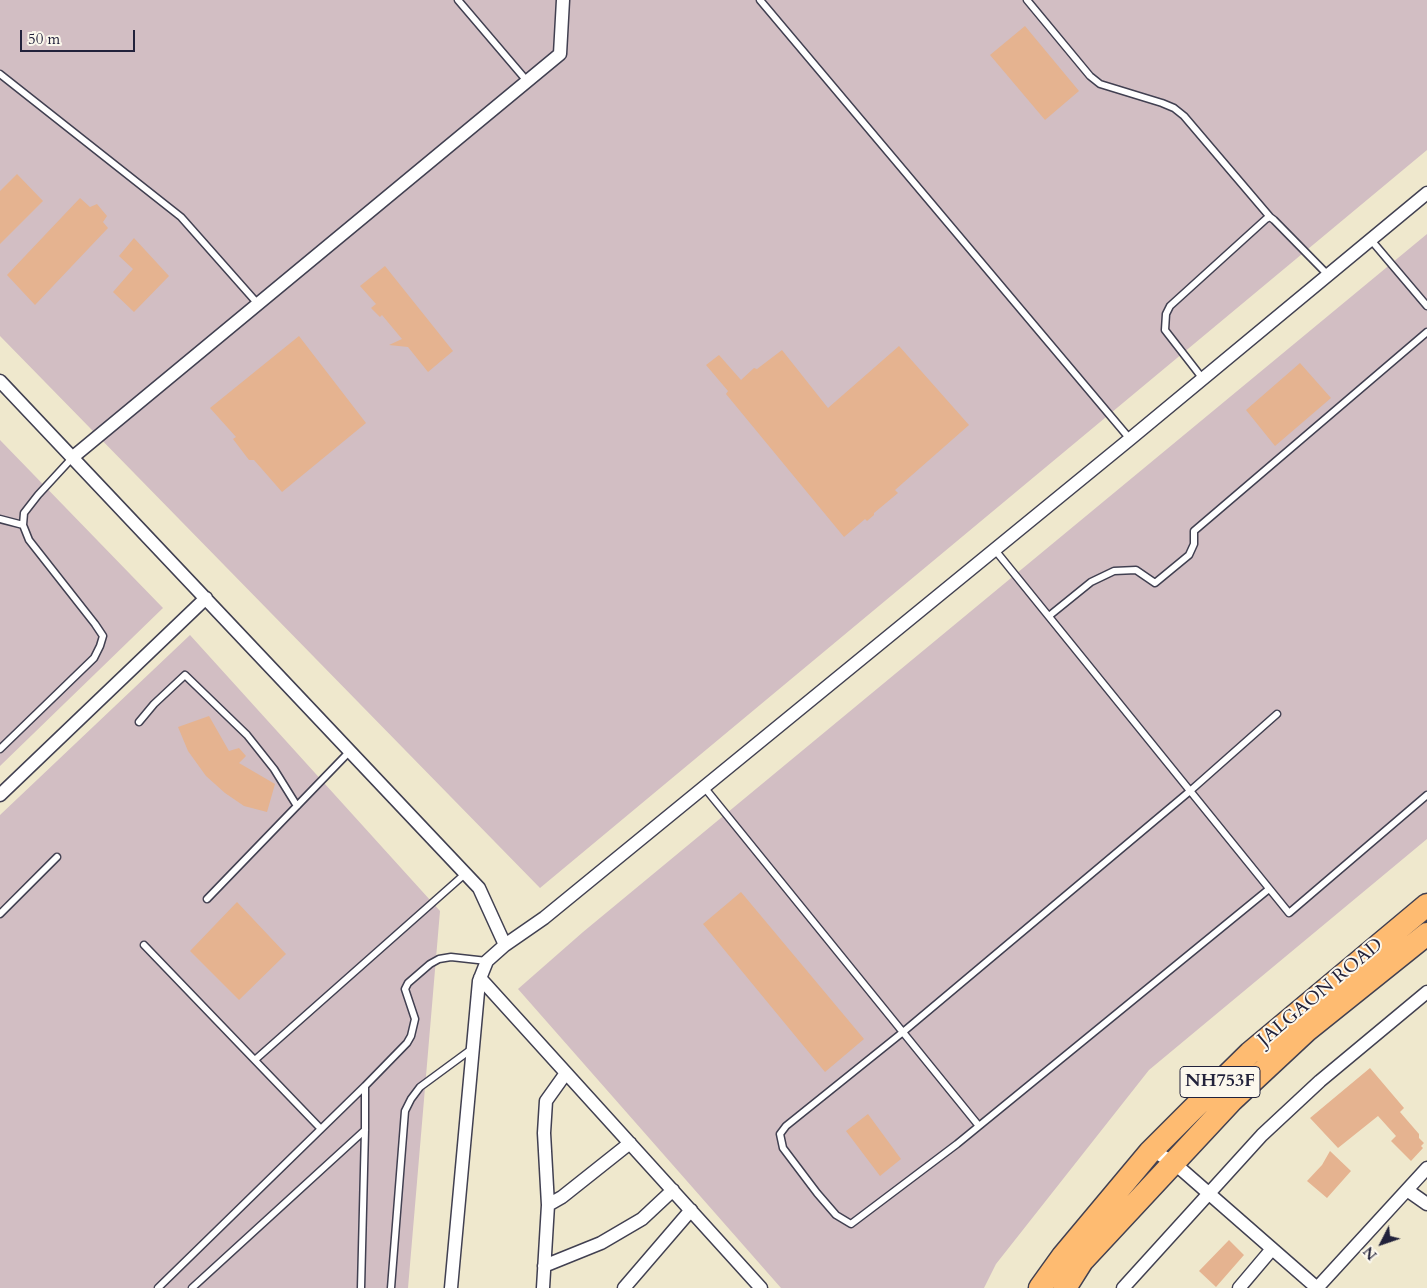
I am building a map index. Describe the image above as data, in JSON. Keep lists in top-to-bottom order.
{
  "streets": {
    "highway": ["JALGAON ROAD", "NH753F"]
  },
  "scale_bar": "50 m",
  "north": "bottom left"
}
